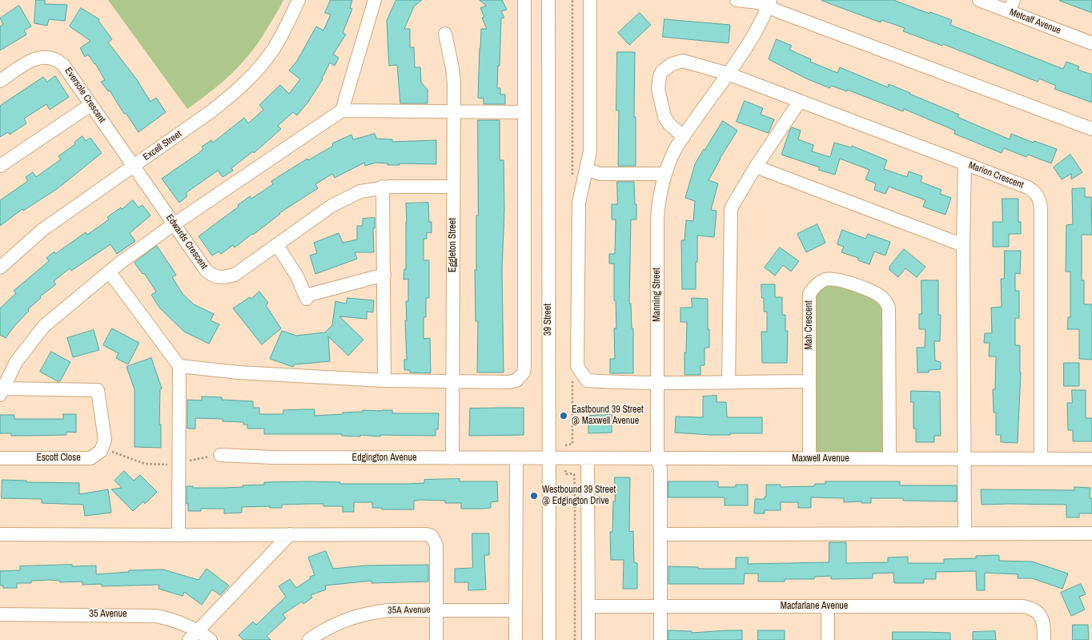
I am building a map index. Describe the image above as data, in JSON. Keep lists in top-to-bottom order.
{
  "streets": {
    "street": [
      "Metcalf Avenue",
      "Eversole Crescent",
      "Excell Street",
      "Marion Crescent",
      "Edwards Crescent",
      "Eggleton Street",
      "Manning Street",
      "39 Street",
      "Mah Crescent",
      "Escott Close",
      "Edgington Avenue",
      "Maxwell Avenue",
      "Macfarlane Avenue",
      "35A Avenue",
      "35 Avenue"
    ]
  },
  "crossings": [
    ["Eversole Crescent", "Excell Street"],
    ["Eversole Crescent", "Edwards Crescent"],
    ["Excell Street", "Edwards Crescent"],
    ["Marion Crescent", "Manning Street"],
    ["Marion Crescent", "Maxwell Avenue"],
    ["Edwards Crescent", "Eggleton Street"],
    ["Eggleton Street", "Edgington Avenue"],
    ["Manning Street", "Maxwell Avenue"],
    ["Manning Street", "Macfarlane Avenue"],
    ["39 Street", "Edgington Avenue"],
    ["39 Street", "Maxwell Avenue"],
    ["Mah Crescent", "Maxwell Avenue"],
    ["Edgington Avenue", "Maxwell Avenue"]
  ],
  "places": ["Eastbound 39 Street @ Maxwell Avenue", "Westbound 39 Street @ Edgington Drive"]
}
